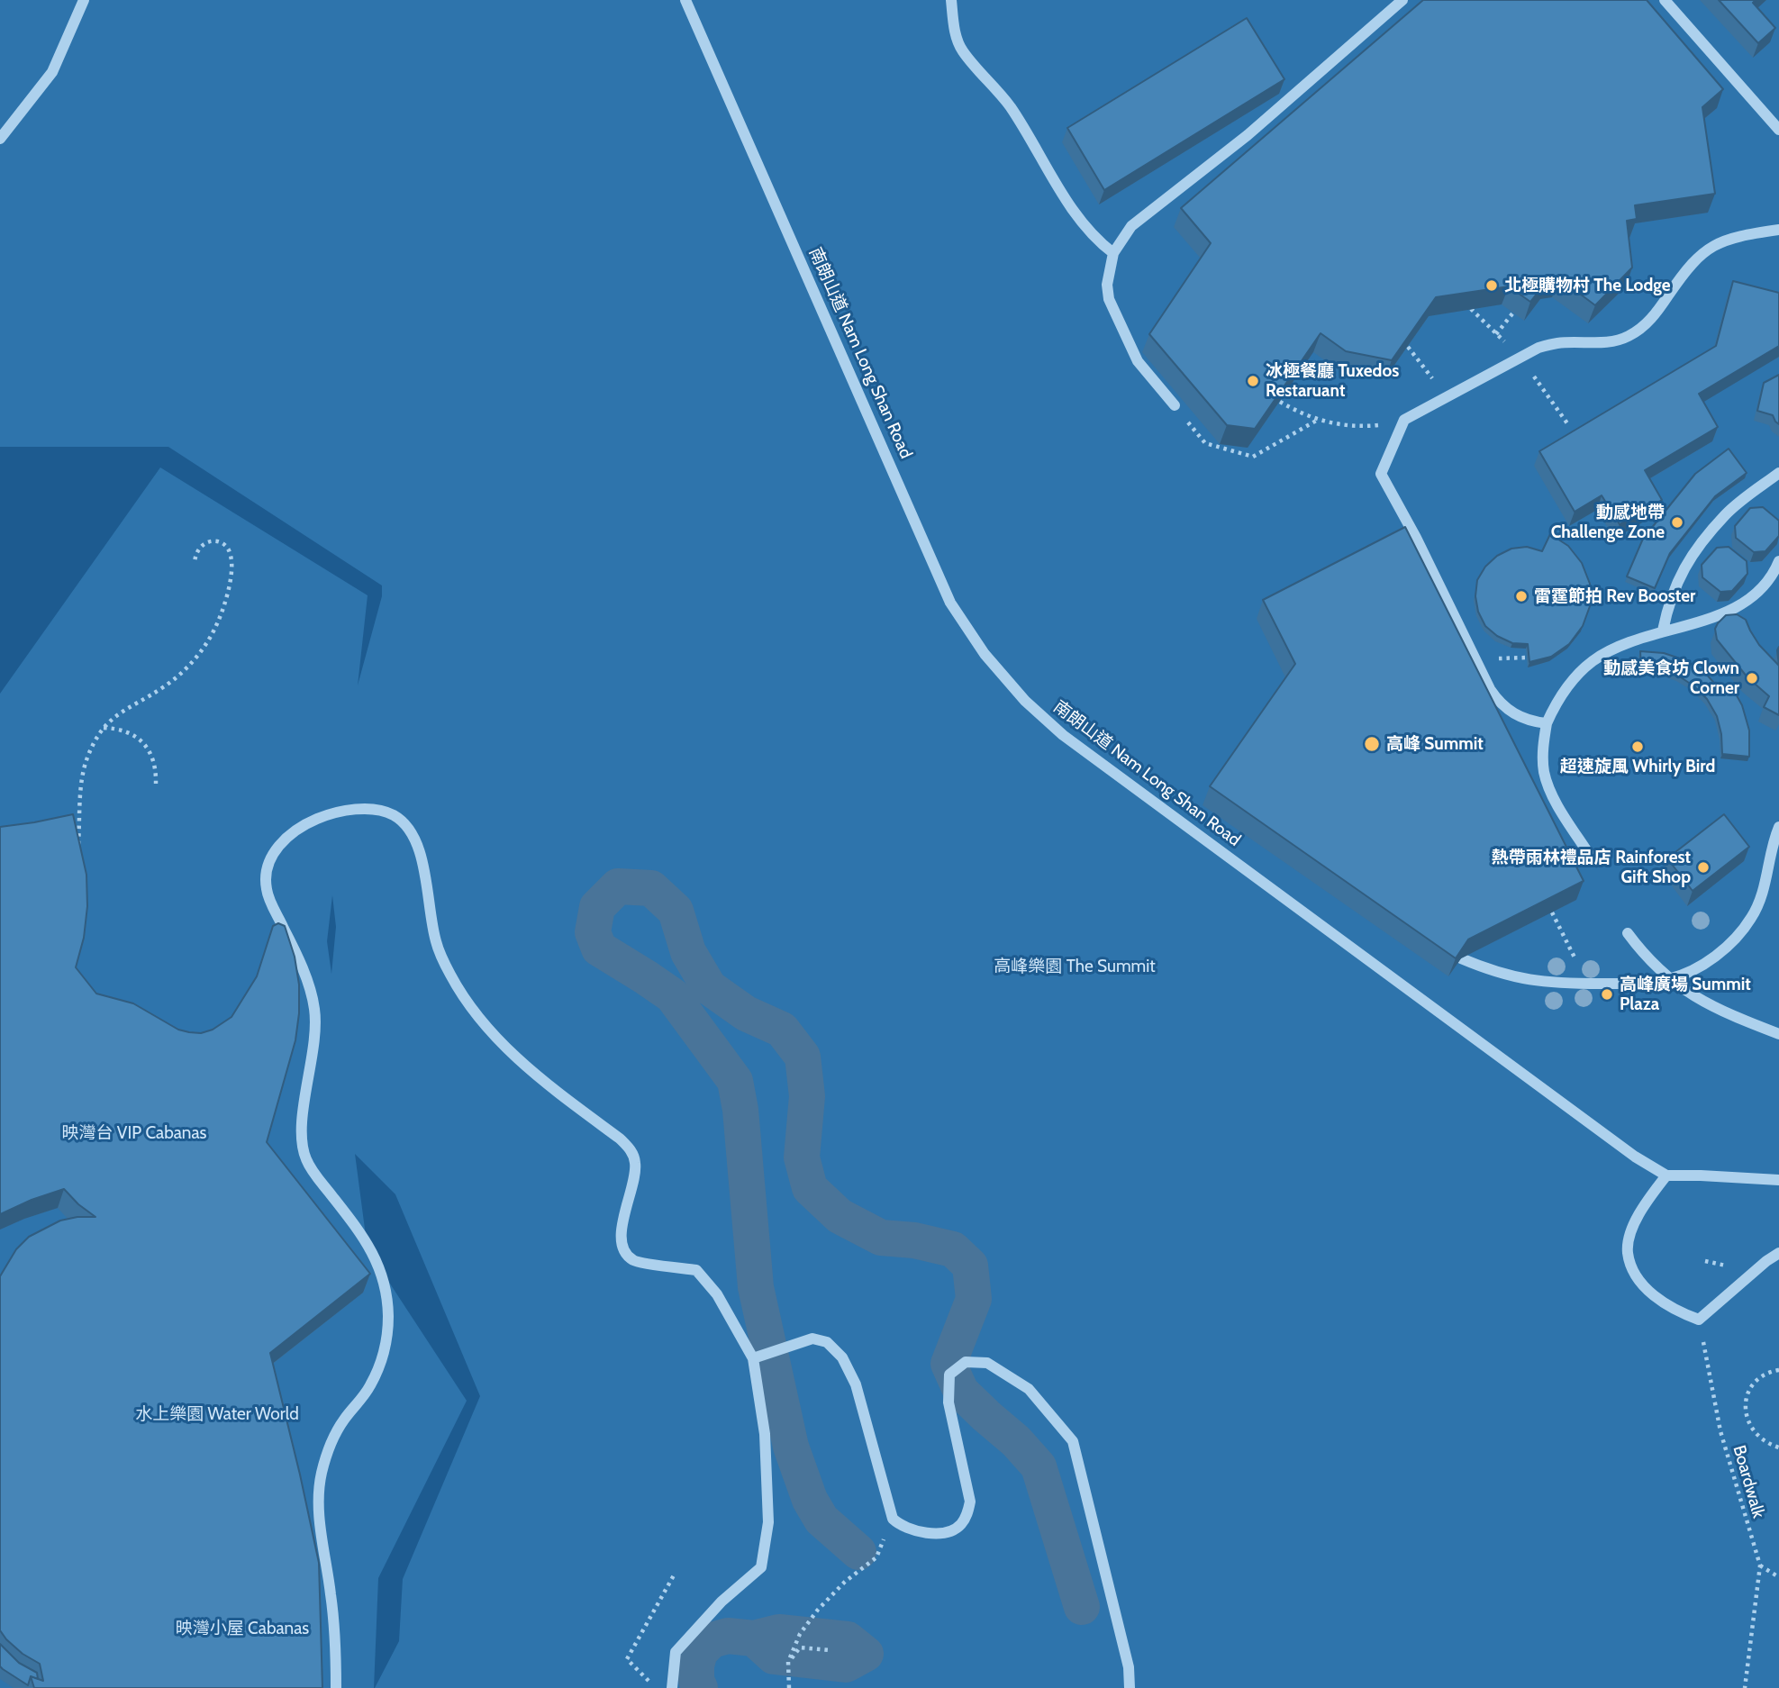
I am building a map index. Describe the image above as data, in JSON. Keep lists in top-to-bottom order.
{
  "streets": {
    "street": ["南朗山道 Nam Long Shan Road"],
    "path": ["Boardwalk"]
  },
  "parks": [
    "高峰樂園 The Summit",
    "映灣台 VIP Cabanas",
    "水上樂園 Water World",
    "映灣小屋 Cabanas"
  ],
  "places": [
    "北極購物村 The Lodge",
    "冰極餐廳 Tuxedos Restaruant",
    "動感地帶 Challenge Zone",
    "雷霆節拍 Rev Booster",
    "動感美食坊 Clown Corner",
    "高峰 Summit",
    "超速旋風 Whirly Bird",
    "熱帶雨林禮品店 Rainforest Gift Shop",
    "高峰廣場 Summit Plaza"
  ]
}
